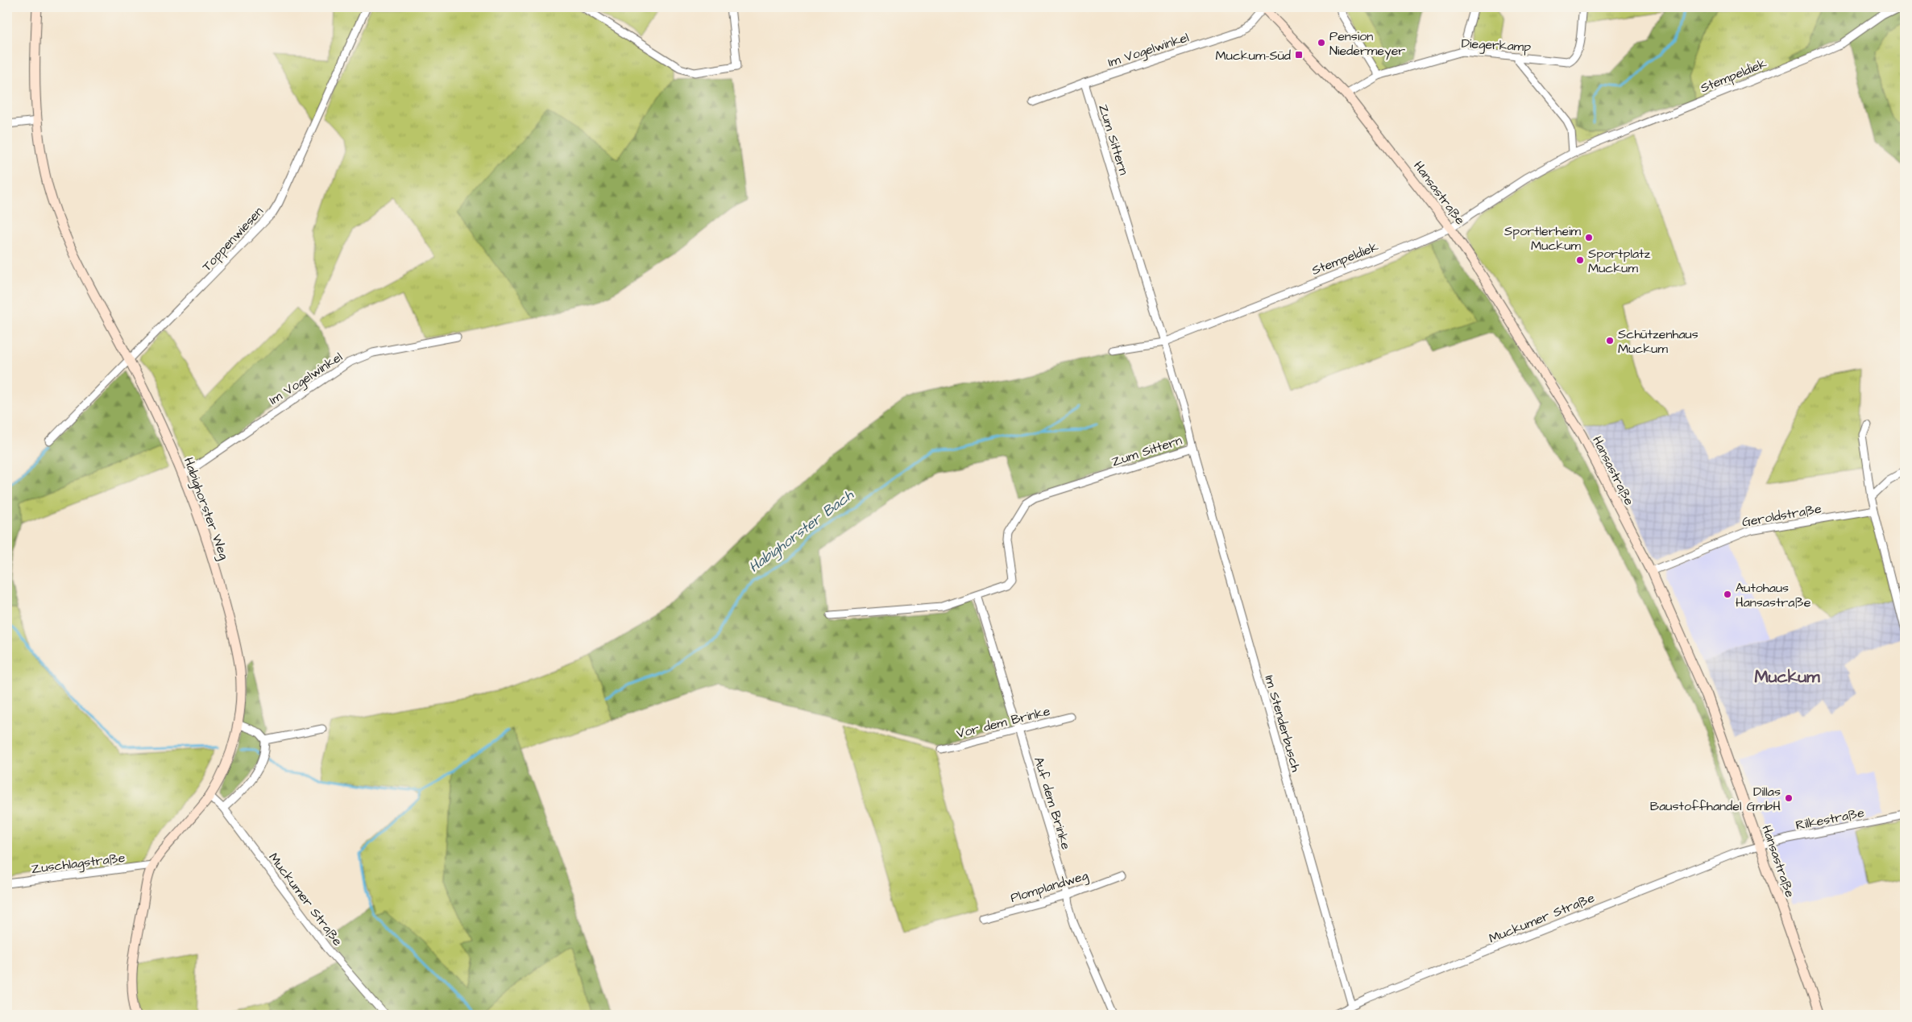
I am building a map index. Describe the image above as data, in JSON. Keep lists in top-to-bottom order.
{
  "streets": {
    "main road": ["Hansastraße", "Habighorster Weg"],
    "street": [
      "Diegerkamp",
      "Im Vogelwinkel",
      "Stempeldiek",
      "Zum Sittern",
      "Toppenwiesen",
      "Geroldstraße",
      "Vor dem Brinke",
      "Im Stenderbusch",
      "Auf dem Brinke",
      "Rilkestraße",
      "Zuschlagstraße",
      "Plomplandweg",
      "Muckumer Straße"
    ]
  },
  "crossings": [
    ["Diegerkamp", "Hansastraße"],
    ["Im Vogelwinkel", "Zum Sittern"],
    ["Im Vogelwinkel", "Hansastraße"],
    ["Im Vogelwinkel", "Habighorster Weg"],
    ["Stempeldiek", "Zum Sittern"],
    ["Stempeldiek", "Hansastraße"],
    ["Zum Sittern", "Im Stenderbusch"],
    ["Zum Sittern", "Auf dem Brinke"],
    ["Hansastraße", "Geroldstraße"],
    ["Hansastraße", "Rilkestraße"],
    ["Hansastraße", "Muckumer Straße"],
    ["Toppenwiesen", "Habighorster Weg"],
    ["Habighorster Weg", "Zuschlagstraße"],
    ["Habighorster Weg", "Muckumer Straße"],
    ["Vor dem Brinke", "Auf dem Brinke"],
    ["Im Stenderbusch", "Muckumer Straße"],
    ["Auf dem Brinke", "Plomplandweg"],
    ["Rilkestraße", "Muckumer Straße"]
  ],
  "districts": ["Muckum"],
  "water": ["Habighorster Bach"],
  "places": {
    "other": [
      "Pension Niedermeyer",
      "Sportlerheim Muckum",
      "Sportplatz Muckum",
      "Schützenhaus Muckum",
      "Autohaus Hansastraße",
      "Dillas Baustoffhandel GmbH"
    ],
    "transit": ["Muckum-Süd"]
  }
}
